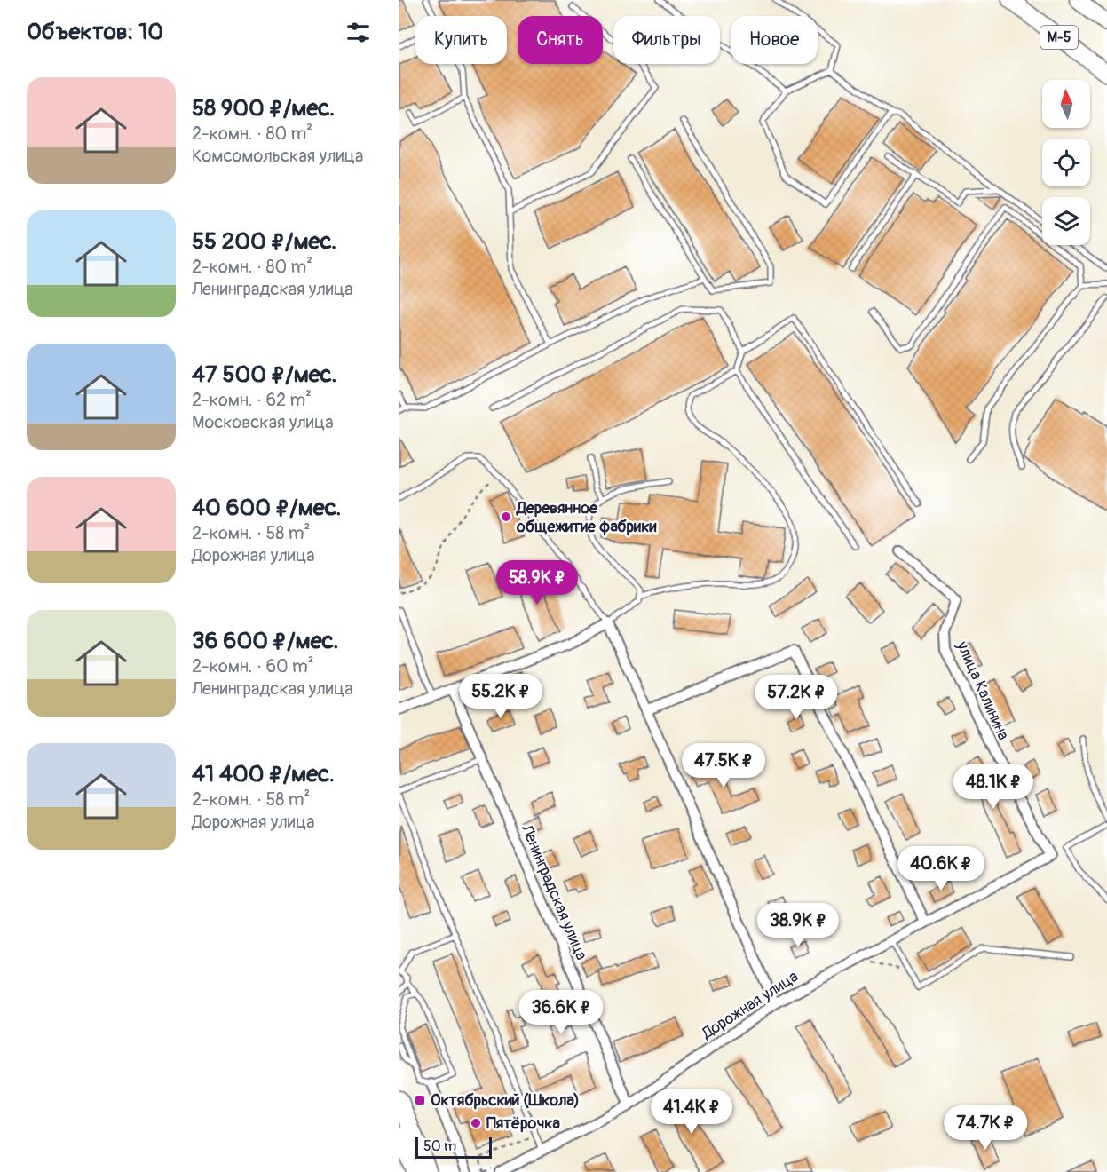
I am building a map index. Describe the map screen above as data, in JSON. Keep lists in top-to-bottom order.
{
  "streets": {
    "main road": ["М-5"],
    "street": ["улица Калинина", "Ленинградская улица", "Дорожная улица"]
  },
  "crossings": [
    ["улица Калинина", "Дорожная улица"],
    ["Ленинградская улица", "Дорожная улица"]
  ],
  "places": {
    "other": ["Деревянное общежитие фабрики", "Пятёрочка"],
    "transit": ["Октябрьский (Школа)"]
  },
  "scale_bar": "50 m",
  "north": "top",
  "page": {
    "heading": "Объектов: 10",
    "chip": [
      "Купить",
      "Снять",
      "Фильтры",
      "Новое"
    ],
    "list": [
      {
        "name": "58 900 ₽/мес.",
        "note": "2-комн. · 80 m² · Комсомольская улица"
      },
      {
        "name": "55 200 ₽/мес.",
        "note": "2-комн. · 80 m² · Ленинградская улица"
      },
      {
        "name": "47 500 ₽/мес.",
        "note": "2-комн. · 62 m² · Московская улица"
      },
      {
        "name": "40 600 ₽/мес.",
        "note": "2-комн. · 58 m² · Дорожная улица"
      },
      {
        "name": "36 600 ₽/мес.",
        "note": "2-комн. · 60 m² · Ленинградская улица"
      },
      {
        "name": "41 400 ₽/мес.",
        "note": "2-комн. · 58 m² · Дорожная улица"
      }
    ],
    "price": [
      "58.9K ₽",
      "55.2K ₽",
      "57.2K ₽",
      "47.5K ₽",
      "48.1K ₽",
      "40.6K ₽",
      "38.9K ₽",
      "36.6K ₽",
      "41.4K ₽",
      "74.7K ₽"
    ],
    "scale": "50 m"
  }
}
